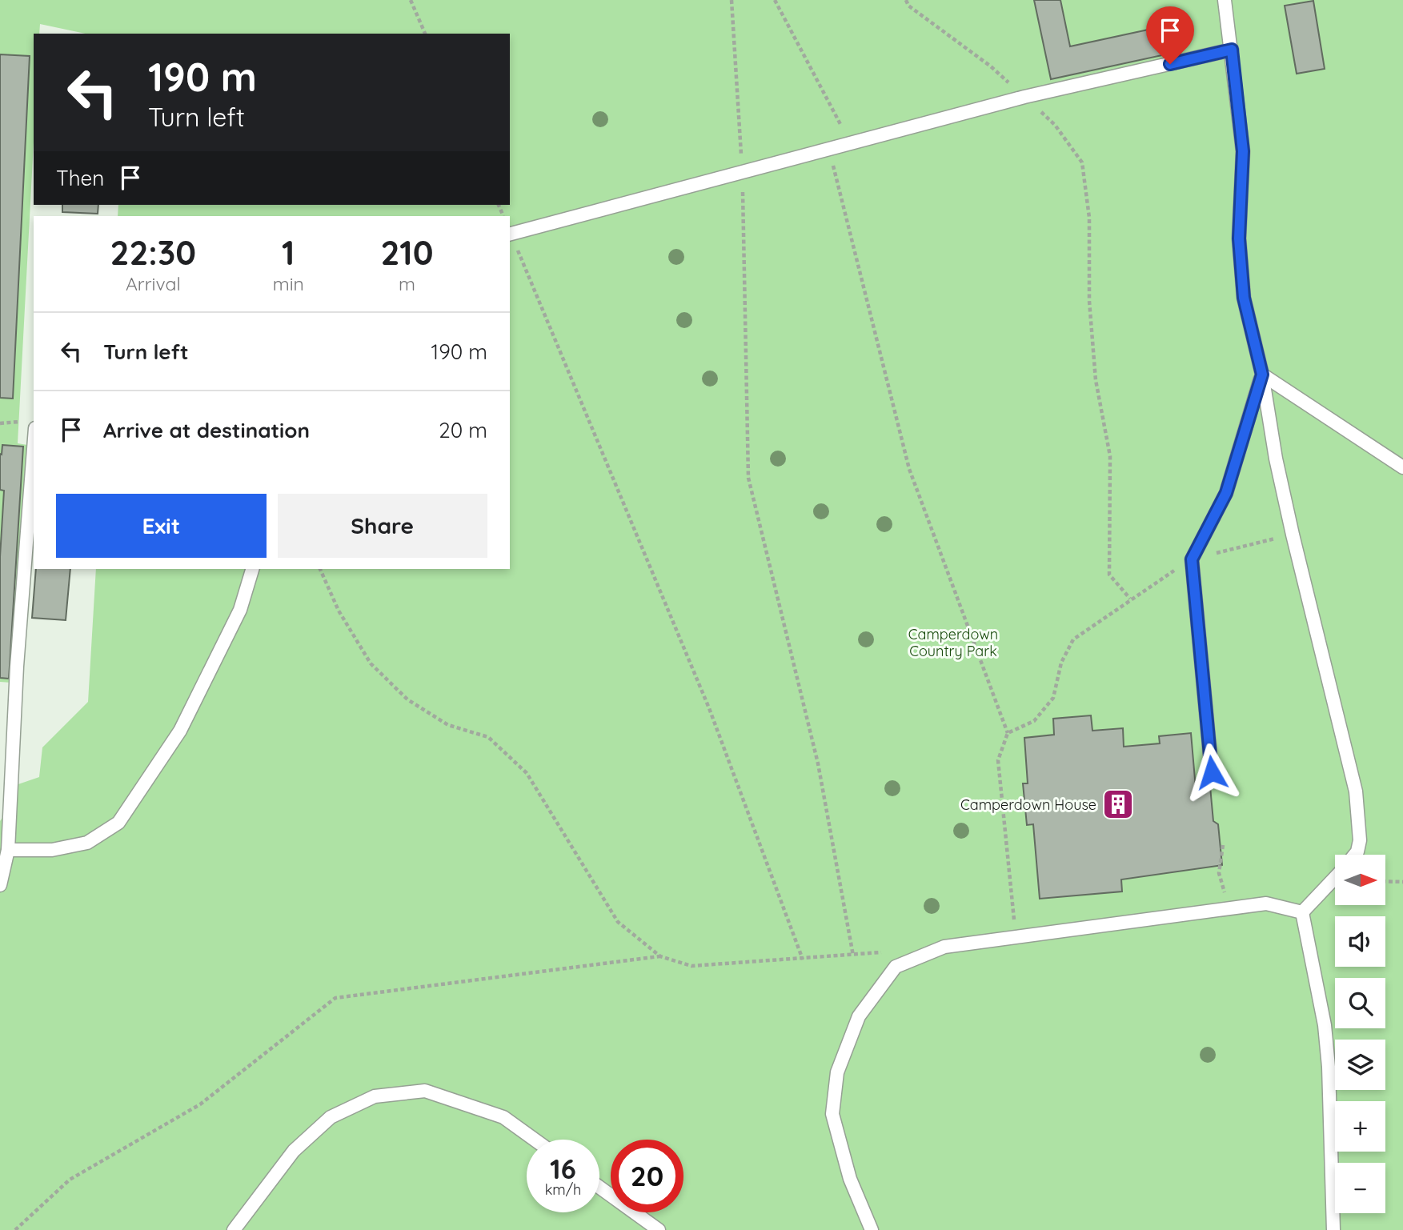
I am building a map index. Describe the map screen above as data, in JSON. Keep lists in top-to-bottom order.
{
  "parks": ["Camperdown Country Park"],
  "places": {
    "building": ["Camperdown House"]
  },
  "north": "right",
  "page": {
    "turn": ["190 m", "Turn left"],
    "then": "Then",
    "eta": [
      "22:30",
      "Arrival",
      "1",
      "min",
      "210",
      "m"
    ],
    "list": [
      {
        "name": "Turn left",
        "value": "190 m"
      },
      {
        "name": "Arrive at destination",
        "value": "20 m"
      }
    ],
    "buttons": ["Exit", "Share"],
    "map_buttons": ["+", "−"],
    "speed": "16 km/h",
    "limit": "20"
  }
}
